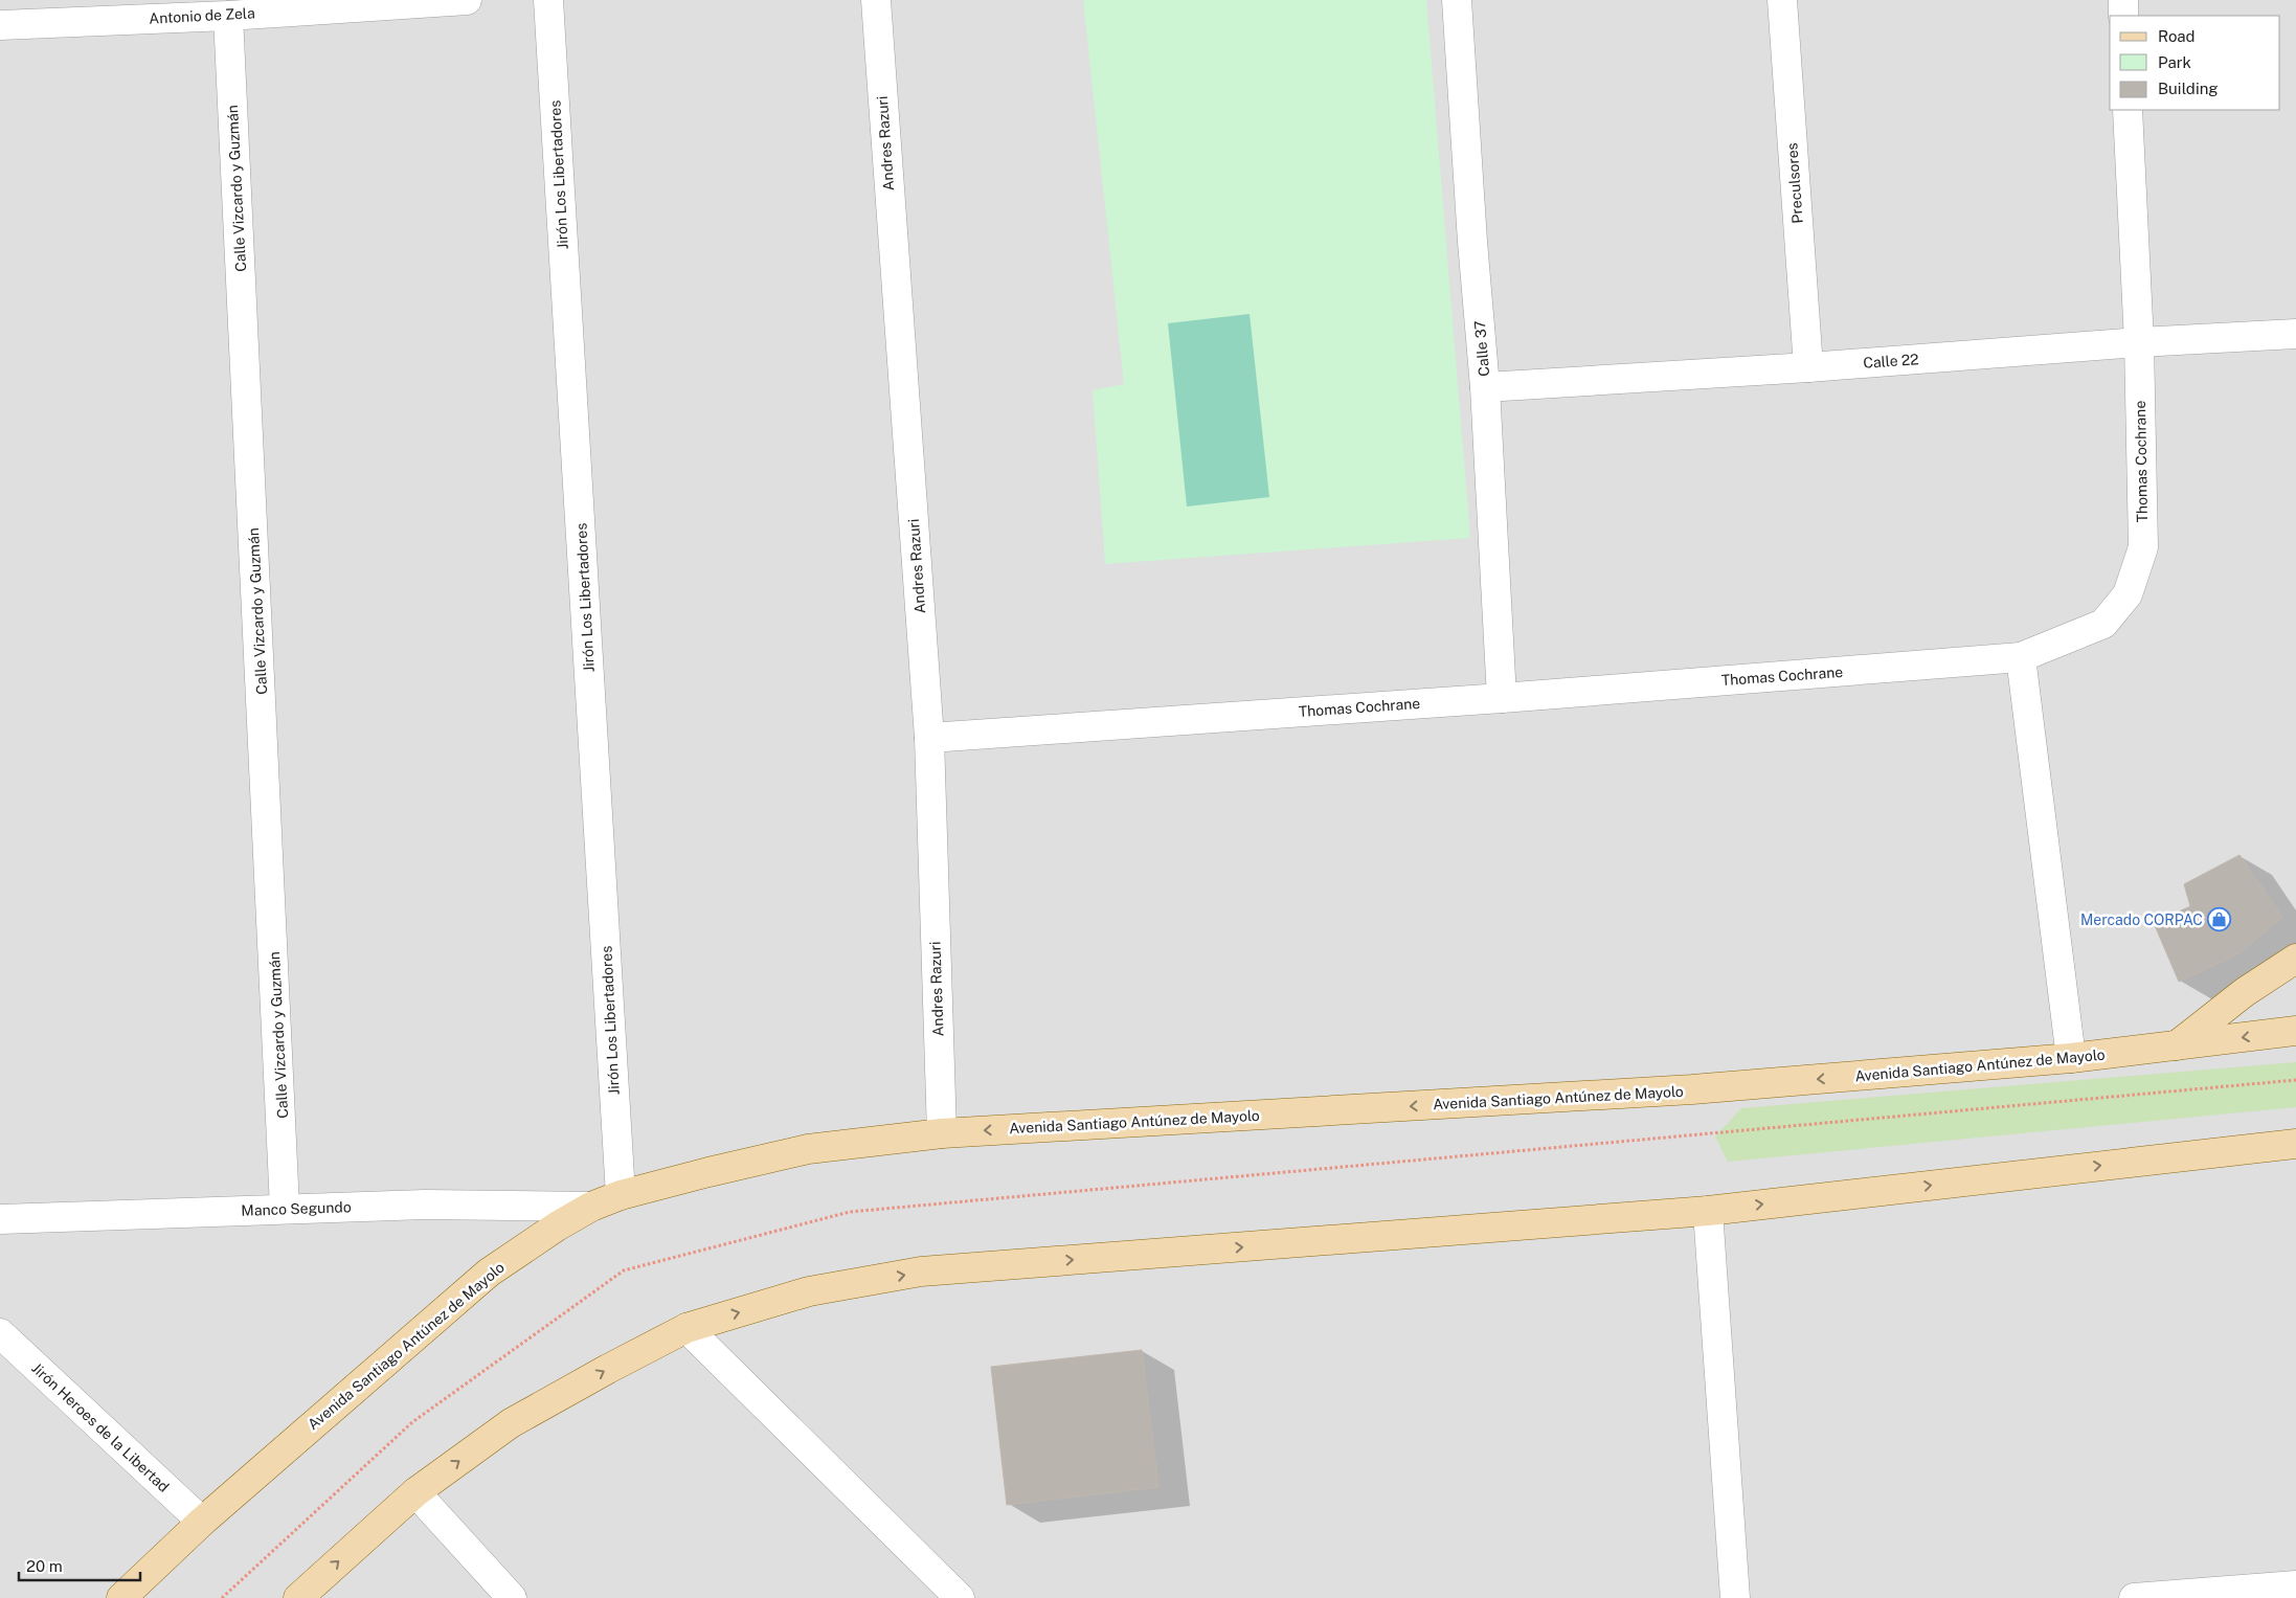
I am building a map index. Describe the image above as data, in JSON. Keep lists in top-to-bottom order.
{
  "streets": {
    "main road": ["Avenida Santiago Antúnez de Mayolo"],
    "street": [
      "Antonio de Zela",
      "Andres Razuri",
      "Jirón Los Libertadores",
      "Preculsores",
      "Calle Vizcardo y Guzmán",
      "Calle 37",
      "Calle 22",
      "Thomas Cochrane",
      "Manco Segundo",
      "Jirón Heroes de la Libertad"
    ]
  },
  "crossings": [
    ["Antonio de Zela", "Calle Vizcardo y Guzmán"],
    ["Andres Razuri", "Thomas Cochrane"],
    ["Andres Razuri", "Avenida Santiago Antúnez de Mayolo"],
    ["Jirón Los Libertadores", "Avenida Santiago Antúnez de Mayolo"],
    ["Preculsores", "Calle 22"],
    ["Calle Vizcardo y Guzmán", "Manco Segundo"],
    ["Calle 37", "Calle 22"],
    ["Calle 37", "Thomas Cochrane"],
    ["Calle 22", "Thomas Cochrane"],
    ["Avenida Santiago Antúnez de Mayolo", "Manco Segundo"],
    ["Avenida Santiago Antúnez de Mayolo", "Jirón Heroes de la Libertad"]
  ],
  "places": {
    "shop": ["Mercado CORPAC"]
  },
  "legend": ["Road", "Park", "Building"],
  "scale_bar": "20 m"
}
